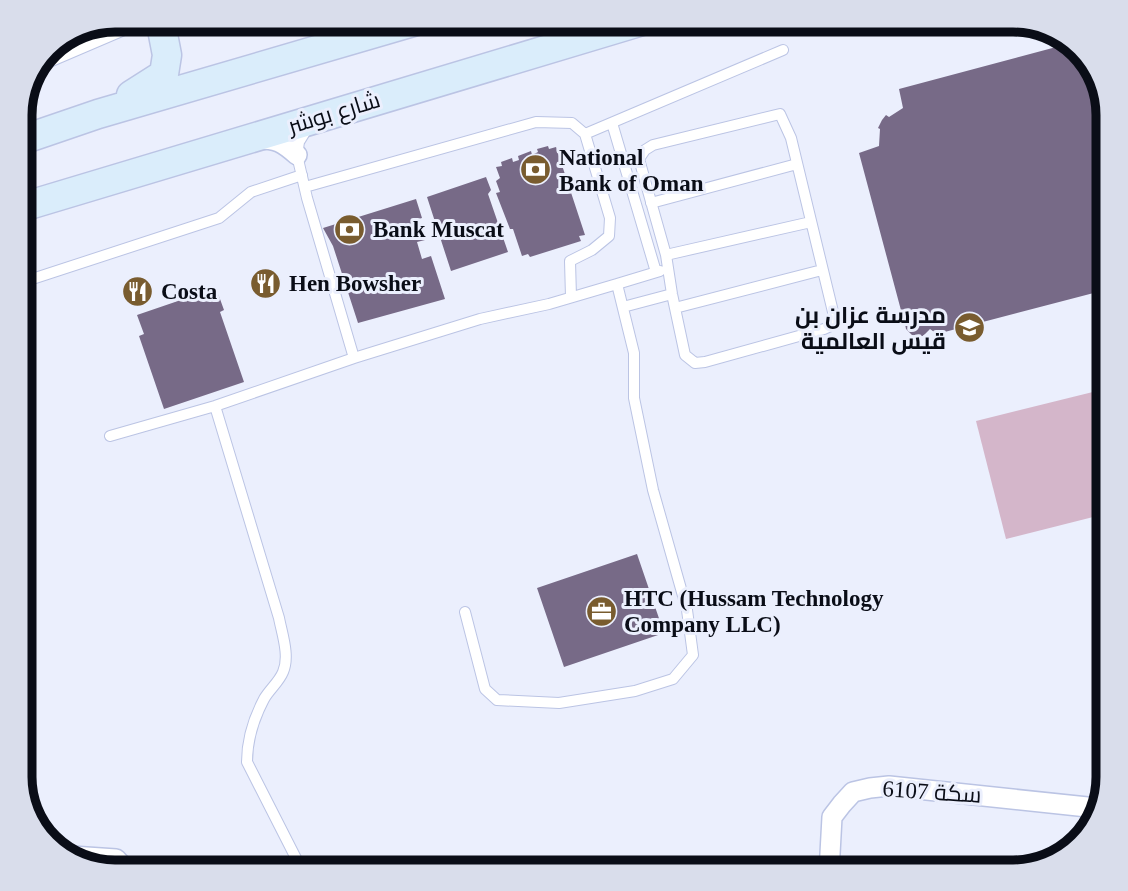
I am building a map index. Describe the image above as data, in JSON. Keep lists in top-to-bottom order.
{
  "streets": {
    "main road": ["شارع بوشر"],
    "street": ["سكة 6107"]
  },
  "places": {
    "bank": ["National Bank of Oman", "Bank Muscat"],
    "restaurant": ["Hen Bowsher", "Costa"],
    "school or university": ["مدرسة عزان بن قيس العالمية"],
    "office": ["HTC (Hussam Technology Company LLC)"]
  }
}
